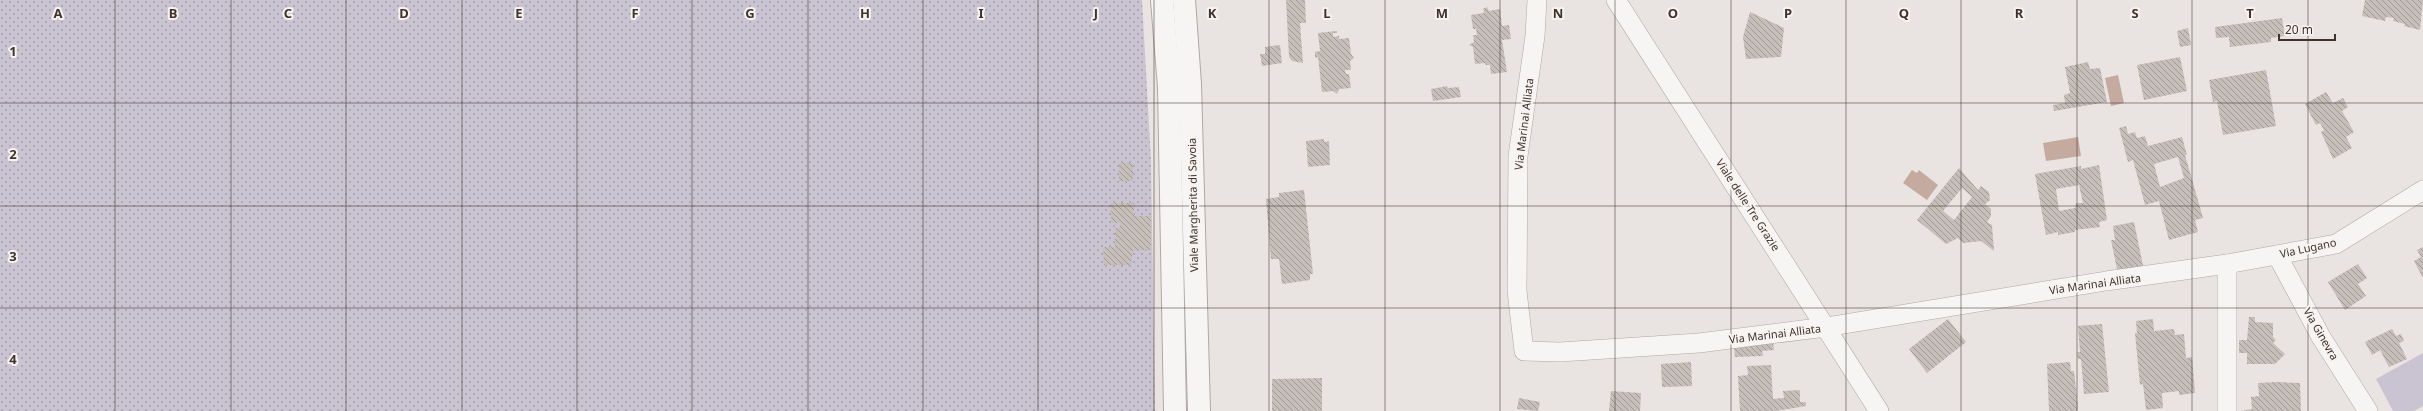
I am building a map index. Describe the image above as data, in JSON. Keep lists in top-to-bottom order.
{
  "streets": {
    "street": [
      "Via Marinai Alliata",
      "Viale Margherita di Savoia",
      "Viale delle Tre Grazie",
      "Via Lugano",
      "Via Ginevra"
    ]
  },
  "crossings": [
    ["Via Marinai Alliata", "Viale delle Tre Grazie"],
    ["Via Marinai Alliata", "Via Lugano"],
    ["Via Lugano", "Via Ginevra"]
  ],
  "scale_bar": "20 m",
  "grid": {
    "columns": [
      "A",
      "B",
      "C",
      "D",
      "E",
      "F",
      "G",
      "H",
      "I",
      "J",
      "K",
      "L",
      "M",
      "N",
      "O",
      "P",
      "Q",
      "R",
      "S",
      "T"
    ],
    "rows": [
      "1",
      "2",
      "3",
      "4"
    ]
  }
}
